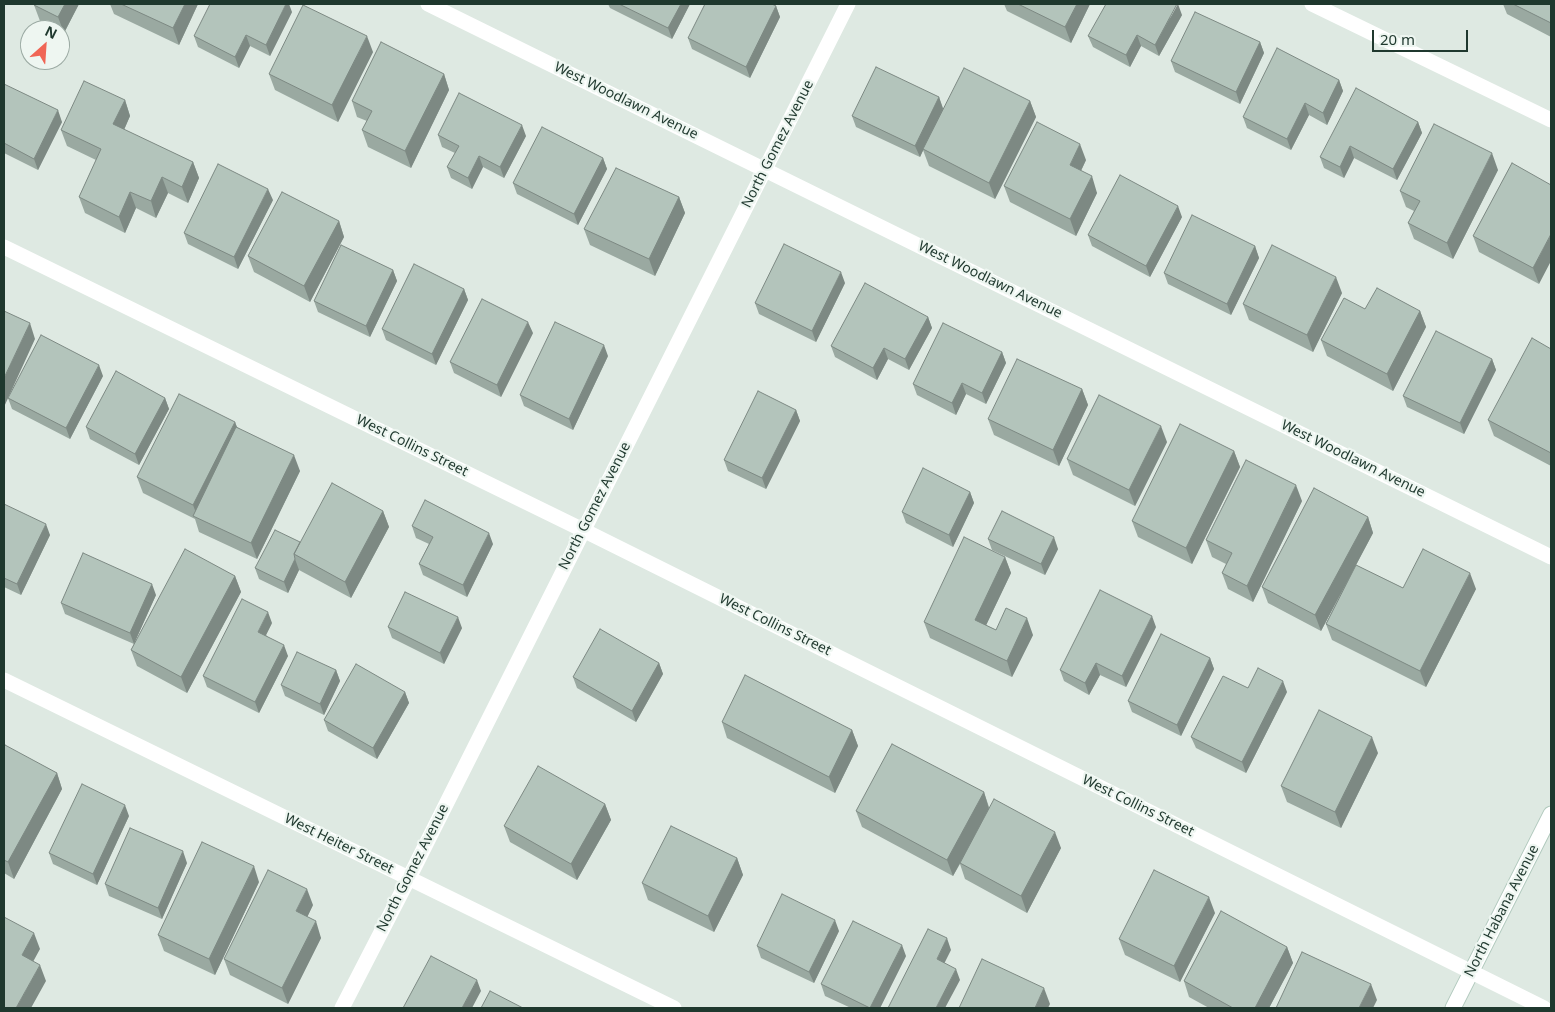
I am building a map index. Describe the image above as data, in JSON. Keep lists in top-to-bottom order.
{
  "streets": {
    "street": [
      "West Woodlawn Avenue",
      "North Gomez Avenue",
      "West Collins Street",
      "West Heiter Street",
      "North Habana Avenue"
    ]
  },
  "crossings": [
    ["West Woodlawn Avenue", "North Gomez Avenue"],
    ["North Gomez Avenue", "West Collins Street"],
    ["North Gomez Avenue", "West Heiter Street"],
    ["West Collins Street", "North Habana Avenue"]
  ],
  "scale_bar": "20 m",
  "north": "top right"
}
